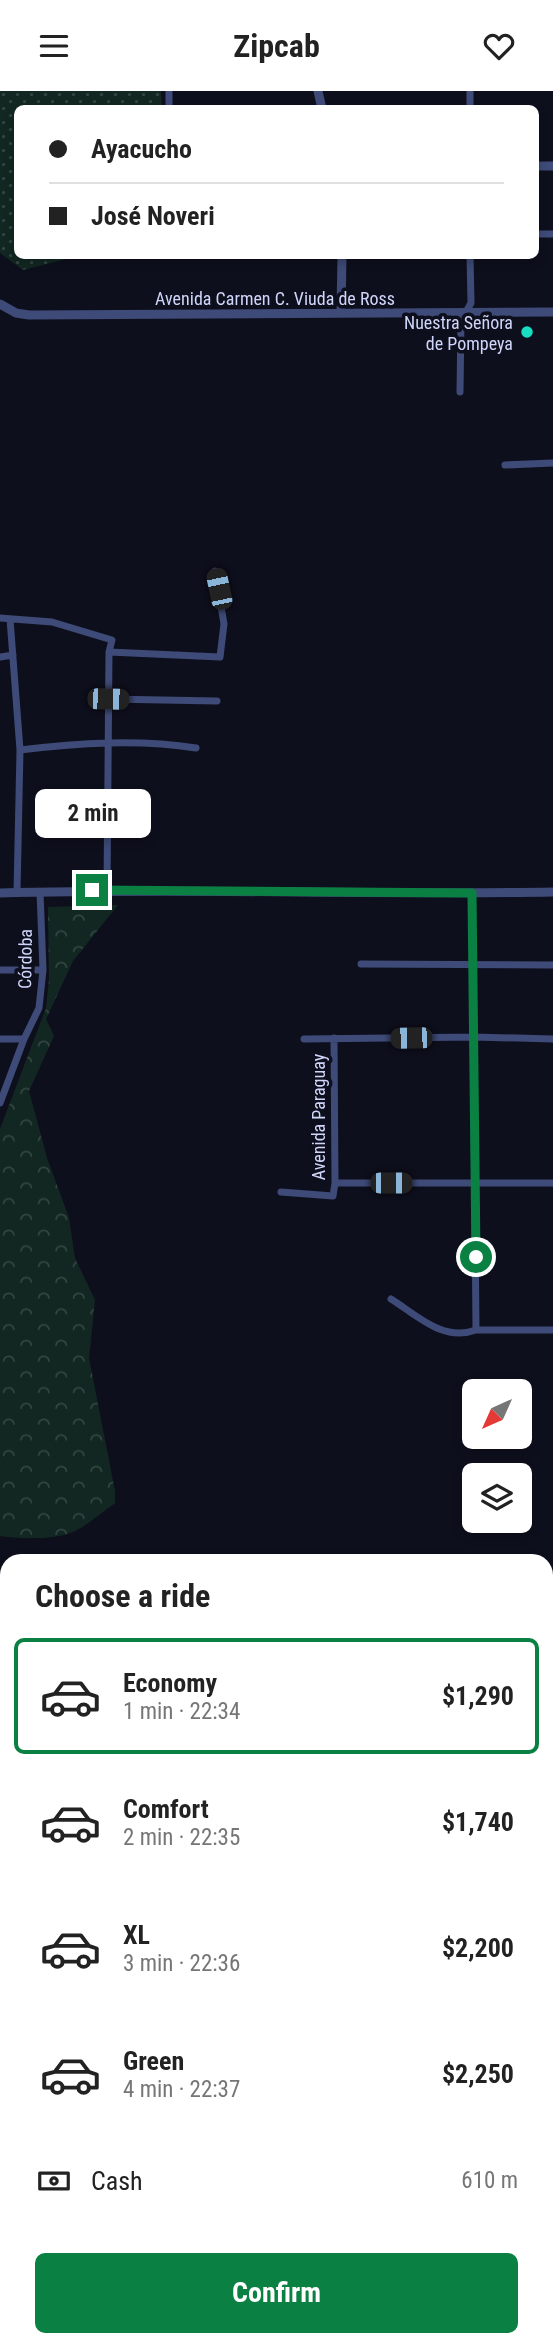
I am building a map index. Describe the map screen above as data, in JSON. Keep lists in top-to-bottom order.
{
  "streets": {
    "street": ["Avenida Carmen C. Viuda de Ross", "Córdoba", "Avenida Paraguay"]
  },
  "places": ["Nuestra Señora de Pompeya"],
  "north": "bottom left",
  "page": {
    "header": "Zipcab",
    "banner": ["Ayacucho", "José Noveri"],
    "bubble": "2 min",
    "heading": "Choose a ride",
    "list": [
      {
        "name": "Economy",
        "note": "1 min · 22:34",
        "value": "$1,290"
      },
      {
        "name": "Comfort",
        "note": "2 min · 22:35",
        "value": "$1,740"
      },
      {
        "name": "XL",
        "note": "3 min · 22:36",
        "value": "$2,200"
      },
      {
        "name": "Green",
        "note": "4 min · 22:37",
        "value": "$2,250"
      }
    ],
    "pay": ["Cash", "610 m"],
    "buttons": "Confirm"
  }
}
